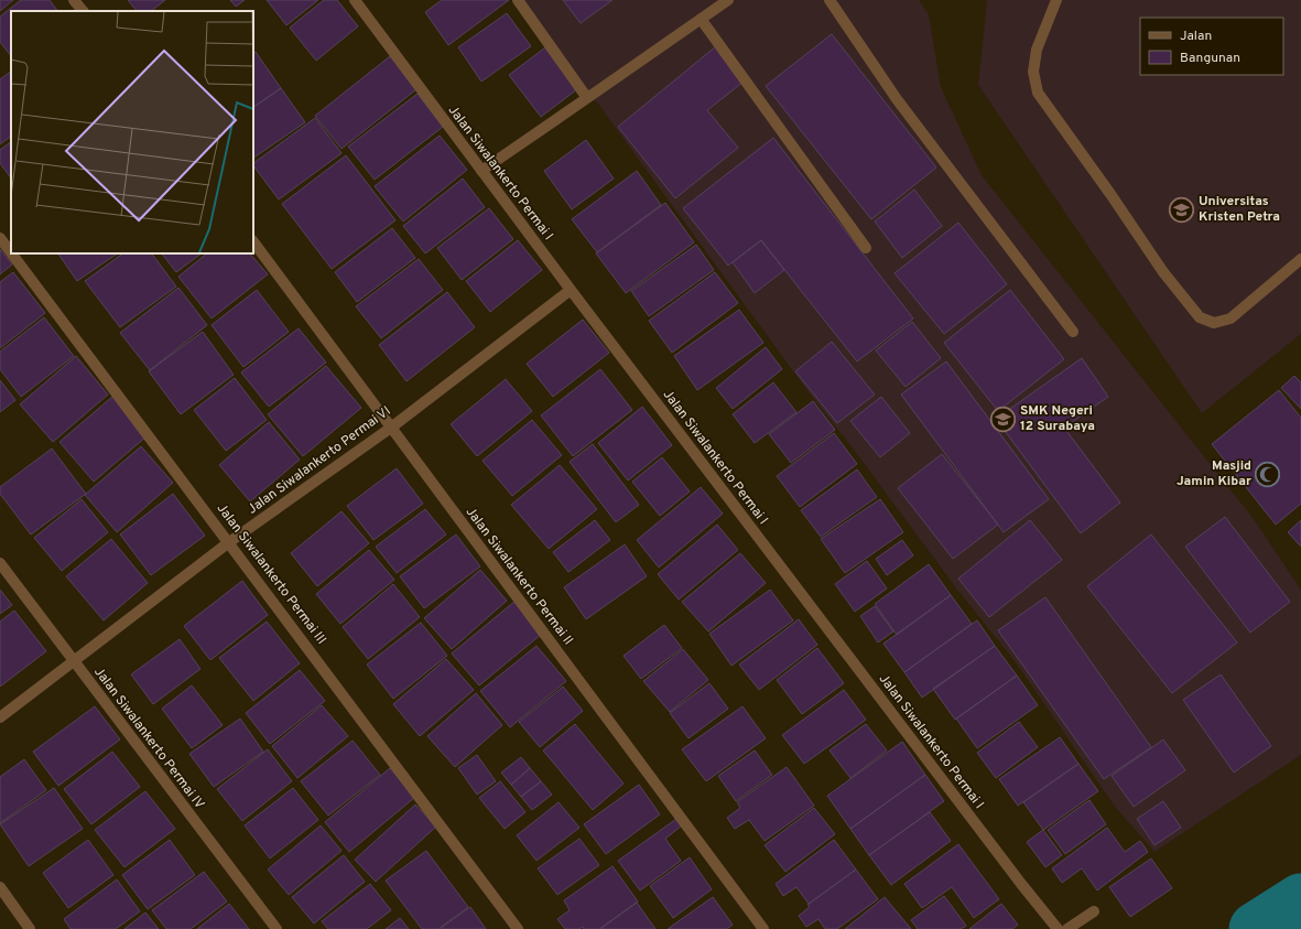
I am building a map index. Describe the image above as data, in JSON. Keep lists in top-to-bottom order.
{
  "streets": {
    "street": [
      "Jalan Siwalankerto Permai I",
      "Jalan Siwalankerto Permai VI",
      "Jalan Siwalankerto Permai III",
      "Jalan Siwalankerto Permai II",
      "Jalan Siwalankerto Permai IV"
    ]
  },
  "crossings": [
    ["Jalan Siwalankerto Permai I", "Jalan Siwalankerto Permai VI"],
    ["Jalan Siwalankerto Permai VI", "Jalan Siwalankerto Permai III"],
    ["Jalan Siwalankerto Permai VI", "Jalan Siwalankerto Permai II"],
    ["Jalan Siwalankerto Permai VI", "Jalan Siwalankerto Permai IV"]
  ],
  "places": {
    "school or university": ["Universitas Kristen Petra", "SMK Negeri 12 Surabaya"],
    "mosque": ["Masjid Jamin Kibar"]
  },
  "legend": ["Jalan", "Bangunan"]
}
